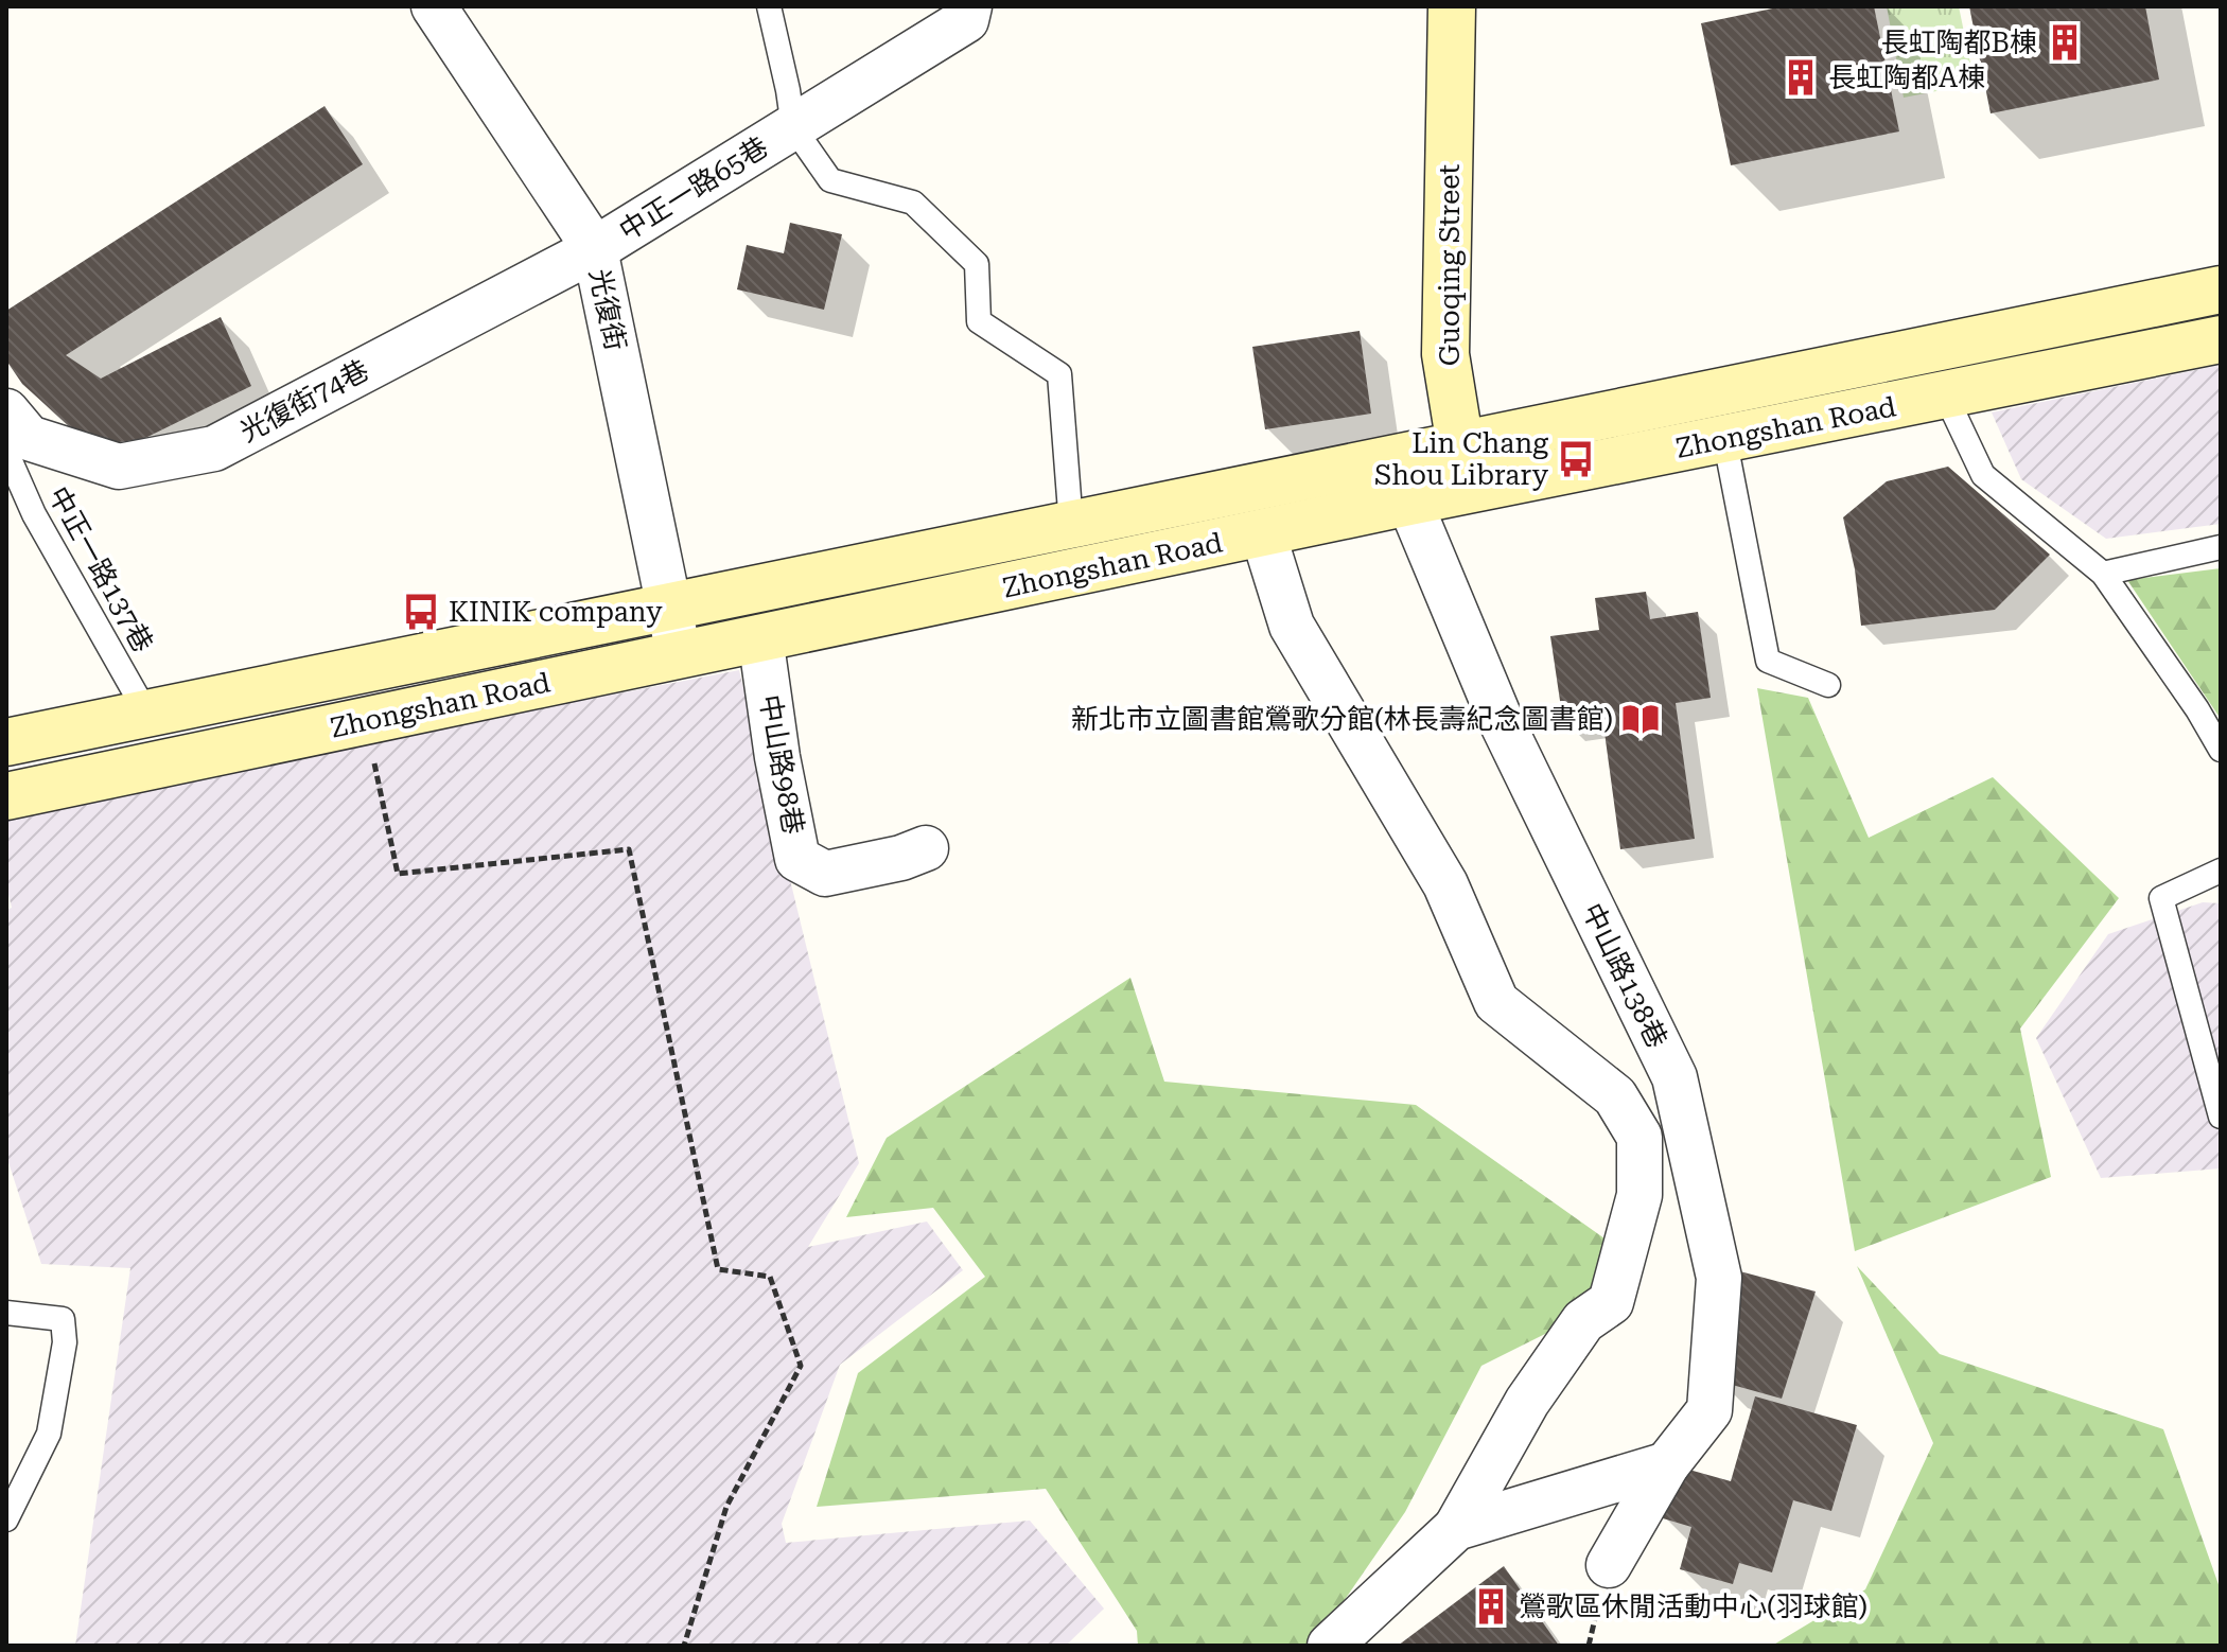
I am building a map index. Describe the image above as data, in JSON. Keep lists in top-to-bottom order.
{
  "streets": {
    "street": [
      "中正一路65巷",
      "Guoqing Street",
      "光復街",
      "光復街74巷",
      "Zhongshan Road",
      "中山路98巷",
      "中山路138巷"
    ],
    "lane": ["中正一路137巷"]
  },
  "crossings": [
    ["中正一路65巷", "光復街"],
    ["中正一路65巷", "光復街74巷"],
    ["中正一路65巷", "Zhongshan Road"],
    ["Guoqing Street", "Zhongshan Road"],
    ["光復街", "光復街74巷"],
    ["光復街", "Zhongshan Road"],
    ["Zhongshan Road", "中正一路137巷"],
    ["Zhongshan Road", "中山路98巷"],
    ["Zhongshan Road", "中山路138巷"]
  ],
  "places": {
    "building": ["長虹陶都B棟", "長虹陶都A棟", "鶯歌區休閒活動中心(羽球館)"],
    "bus stop": ["Lin Chang Shou Library", "KINIK company"],
    "library": ["新北市立圖書館鶯歌分館(林長壽紀念圖書館)"]
  }
}
